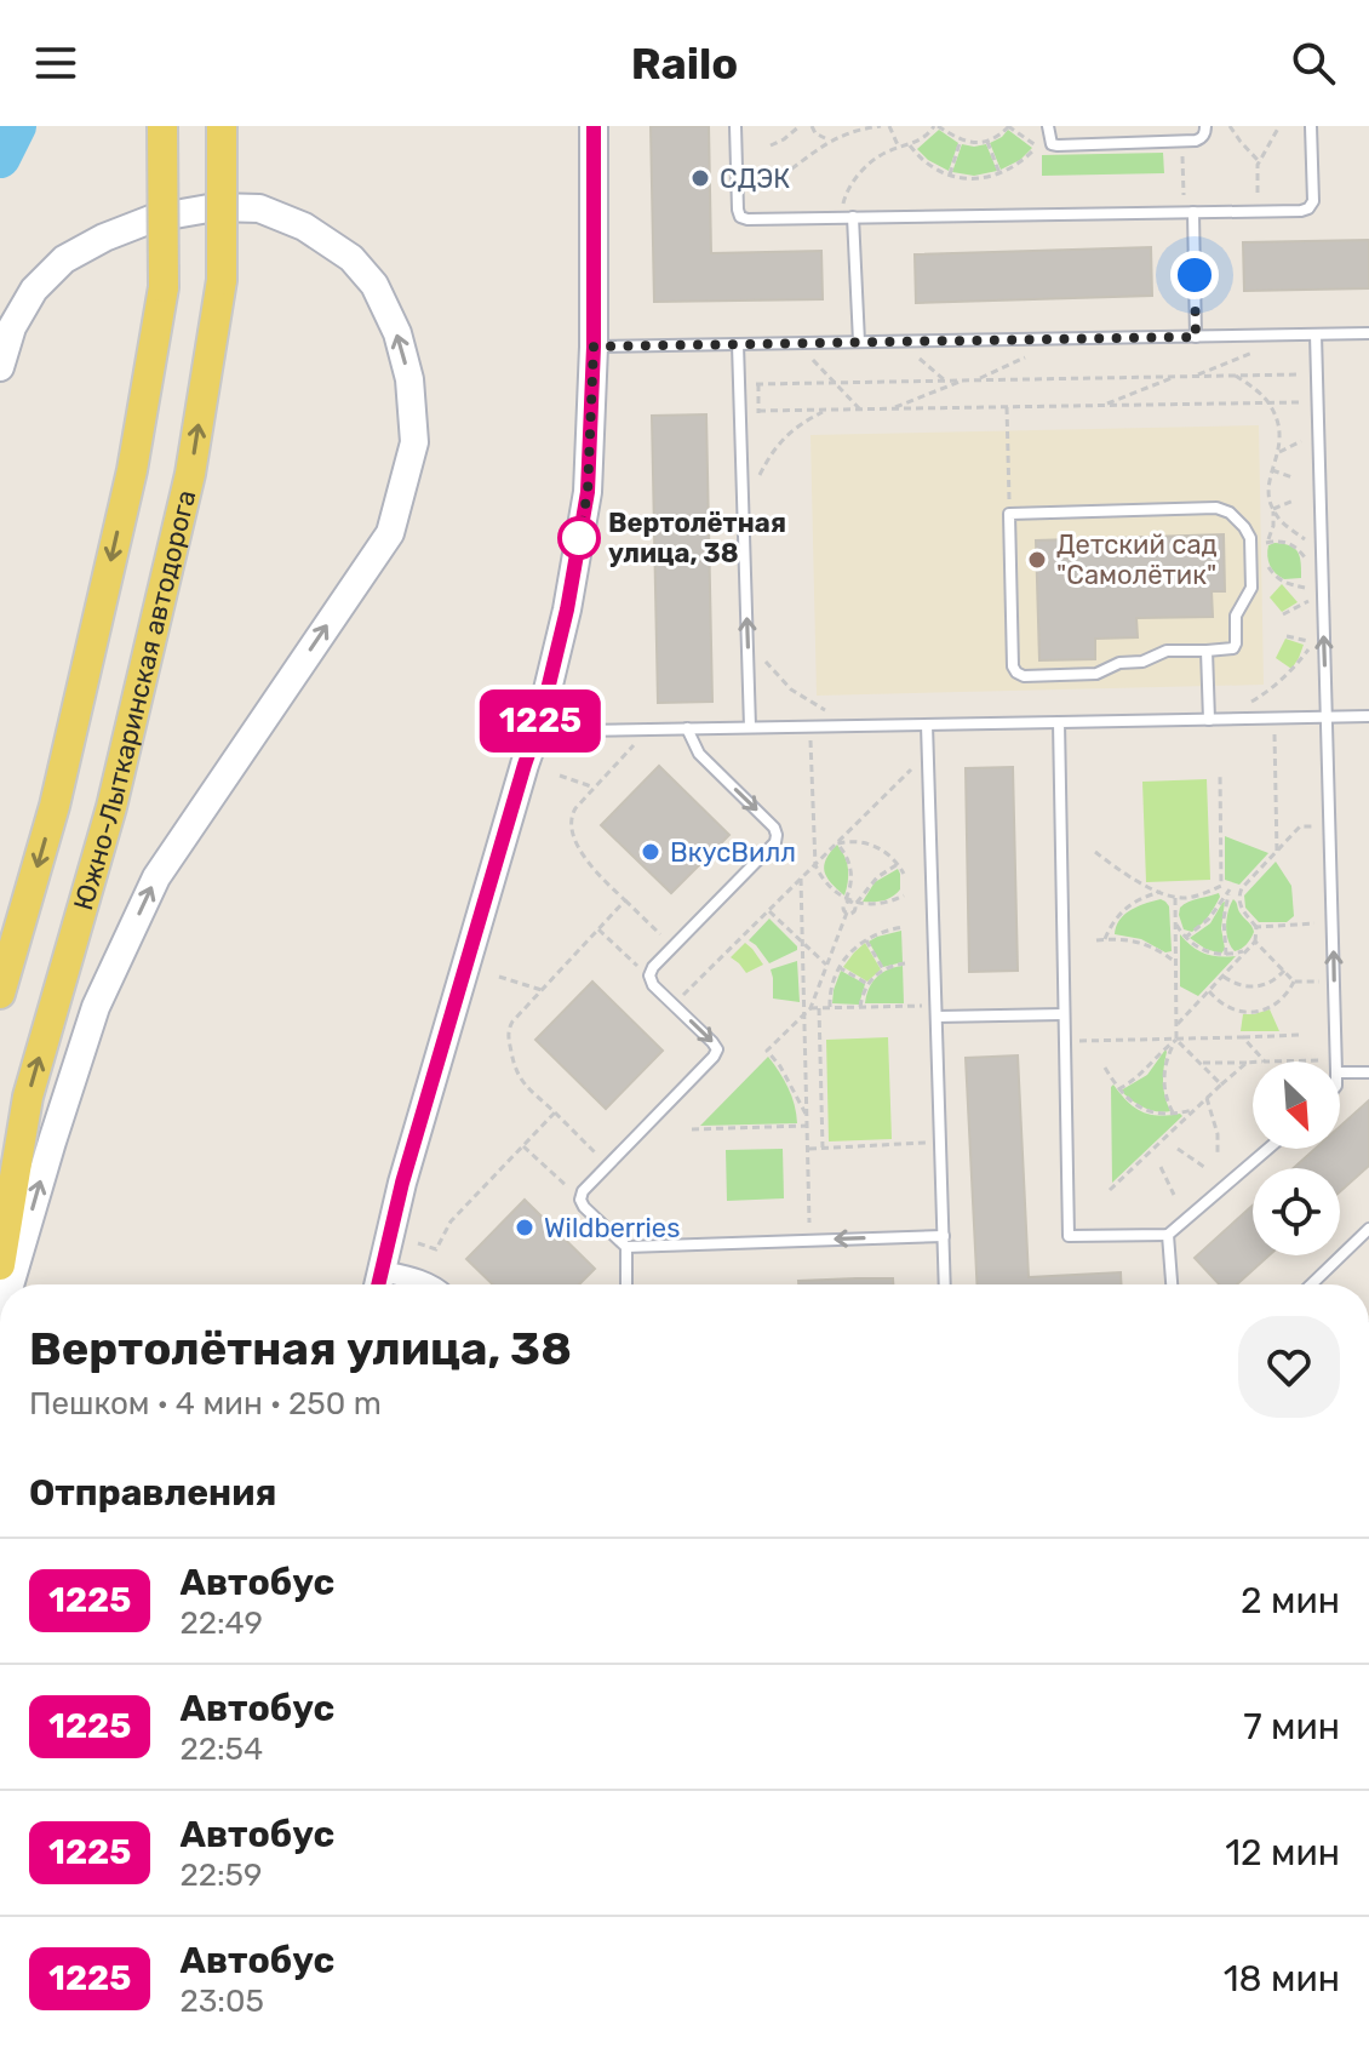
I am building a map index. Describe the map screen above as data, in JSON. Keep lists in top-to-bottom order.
{
  "streets": {
    "main road": ["Южно-Лыткаринская автодорога"]
  },
  "places": [
    "СДЭК",
    "Вертолётная улица, 38",
    "Детский сад \"Самолётик\"",
    "ВкусВилл",
    "Wildberries"
  ],
  "lines": ["bus line 1225"],
  "north": "bottom right",
  "page": {
    "header": "Railo",
    "on_map": "1225",
    "heading": [
      ["Вертолётная улица, 38", "Пешком · 4 мин · 250 m"],
      "Отправления"
    ],
    "list": [
      {
        "mark": "1225",
        "name": "Автобус",
        "note": "22:49",
        "value": "2 мин"
      },
      {
        "mark": "1225",
        "name": "Автобус",
        "note": "22:54",
        "value": "7 мин"
      },
      {
        "mark": "1225",
        "name": "Автобус",
        "note": "22:59",
        "value": "12 мин"
      },
      {
        "mark": "1225",
        "name": "Автобус",
        "note": "23:05",
        "value": "18 мин"
      }
    ]
  }
}
